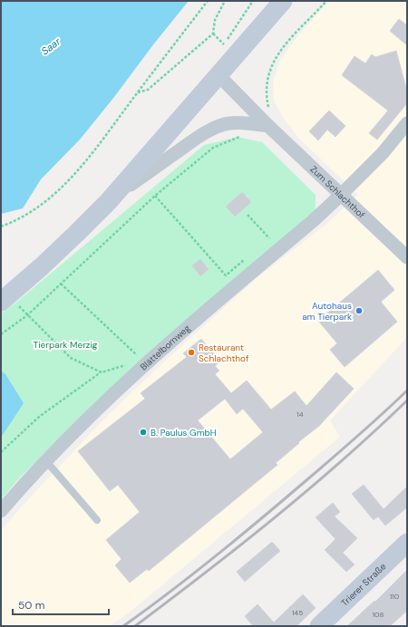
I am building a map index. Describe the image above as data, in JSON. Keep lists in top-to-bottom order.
{
  "streets": {
    "main road": ["Trierer Straße"],
    "street": ["Zum Schlachthof", "Blättelbornweg"]
  },
  "crossings": [
    ["Zum Schlachthof", "Blättelbornweg"]
  ],
  "water": ["Saar"],
  "parks": ["Tierpark Merzig"],
  "places": ["Autohaus am Tierpark", "Restaurant Schlachthof", "B. Paulus GmbH"],
  "house_numbers": [
    "14",
    "110",
    "145",
    "108"
  ],
  "scale_bar": "50 m"
}
